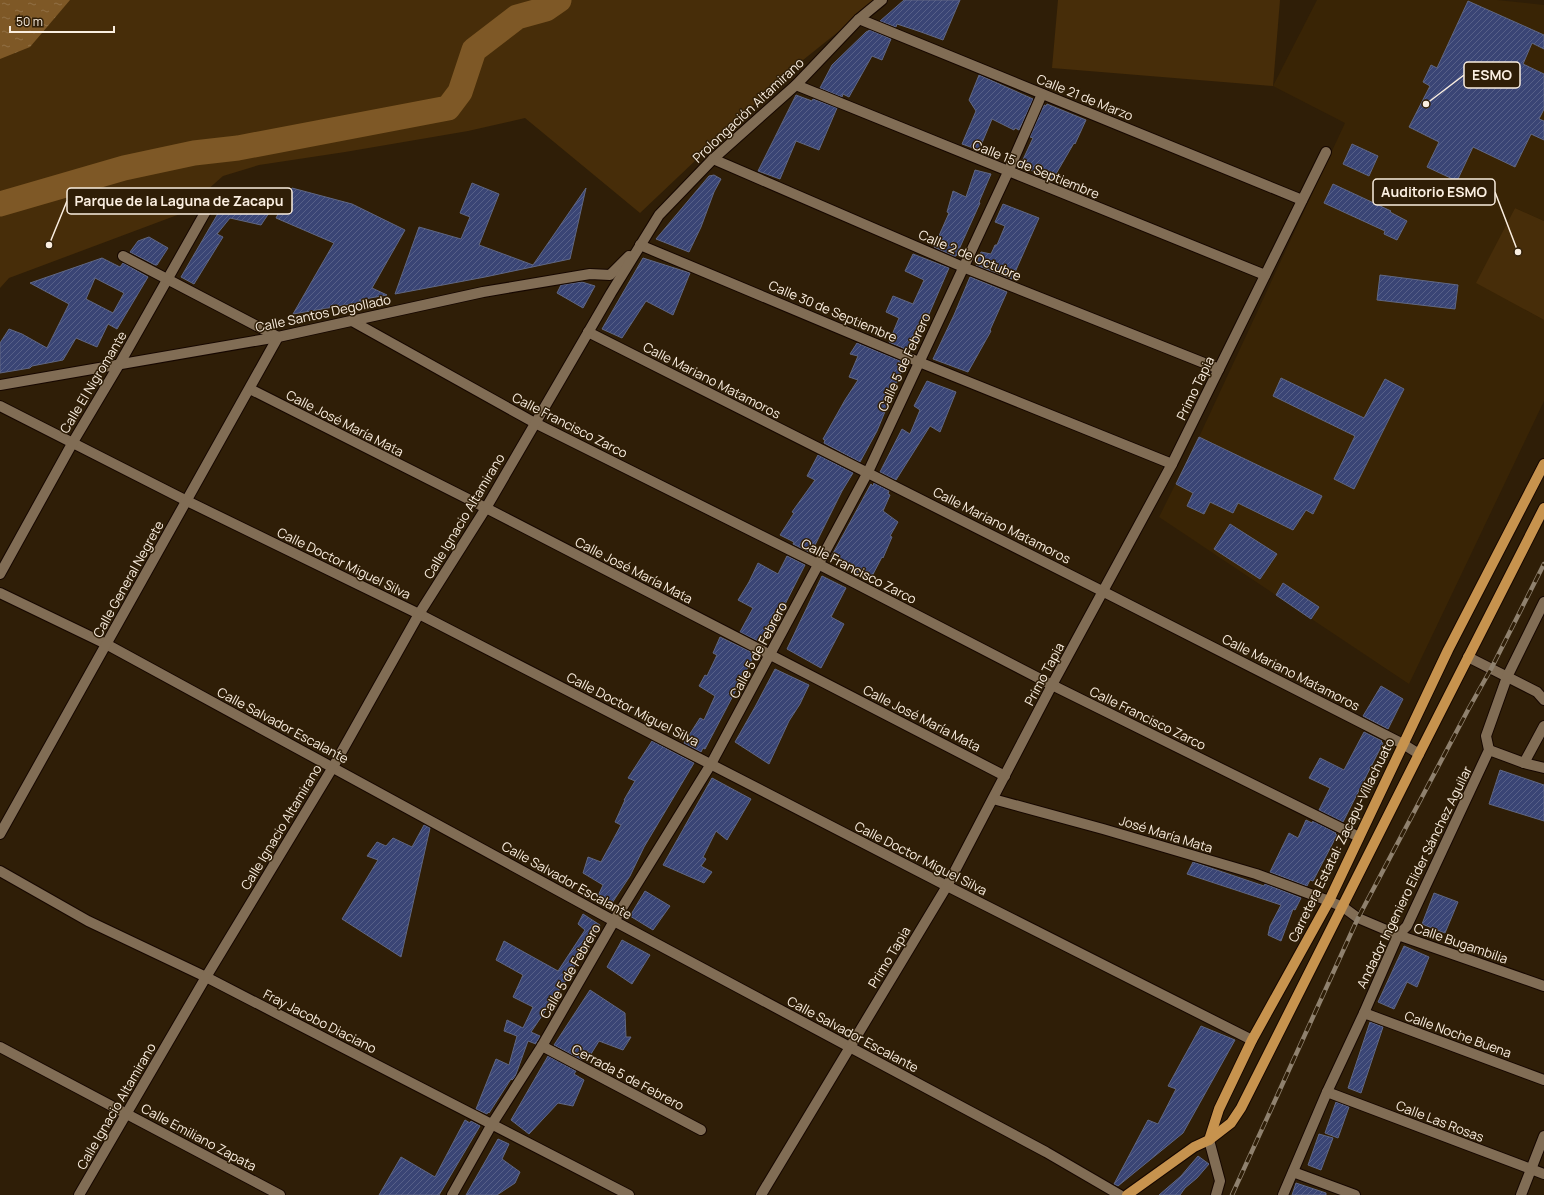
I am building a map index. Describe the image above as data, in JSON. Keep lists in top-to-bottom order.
{
  "streets": {
    "main road": ["Carretera Estatal: Zacapu-Villachuato"],
    "street": [
      "Calle 21 de Marzo",
      "Prolongación Altamirano",
      "Calle 15 de Septiembre",
      "Calle 2 de Octubre",
      "Calle 30 de Septiembre",
      "Calle Santos Degollado",
      "Calle 5 de Febrero",
      "Calle Mariano Matamoros",
      "Calle El Nigromante",
      "Primo Tapia",
      "Calle José María Mata",
      "Calle Francisco Zarco",
      "Calle Ignacio Altamirano",
      "Calle Doctor Miguel Silva",
      "Calle General Negrete",
      "Calle Salvador Escalante",
      "José María Mata",
      "Andador Ingeniero Elider Sánchez Aguilar",
      "Calle Bugambilia",
      "Fray Jacobo Diaciano",
      "Calle Noche Buena",
      "Cerrada 5 de Febrero",
      "Calle Las Rosas",
      "Calle Emiliano Zapata"
    ]
  },
  "crossings": [
    ["Calle 21 de Marzo", "Prolongación Altamirano"],
    ["Calle 21 de Marzo", "Calle 5 de Febrero"],
    ["Calle 21 de Marzo", "Primo Tapia"],
    ["Prolongación Altamirano", "Calle 15 de Septiembre"],
    ["Prolongación Altamirano", "Calle 2 de Octubre"],
    ["Prolongación Altamirano", "Calle 30 de Septiembre"],
    ["Prolongación Altamirano", "Calle Ignacio Altamirano"],
    ["Calle 15 de Septiembre", "Calle 5 de Febrero"],
    ["Calle 15 de Septiembre", "Primo Tapia"],
    ["Calle 2 de Octubre", "Calle 5 de Febrero"],
    ["Calle 2 de Octubre", "Primo Tapia"],
    ["Calle 30 de Septiembre", "Calle 5 de Febrero"],
    ["Calle 30 de Septiembre", "Primo Tapia"],
    ["Calle 30 de Septiembre", "Calle Ignacio Altamirano"],
    ["Calle Santos Degollado", "Calle El Nigromante"],
    ["Calle Santos Degollado", "Calle Francisco Zarco"],
    ["Calle Santos Degollado", "Calle General Negrete"],
    ["Calle 5 de Febrero", "Calle Mariano Matamoros"],
    ["Calle 5 de Febrero", "Calle José María Mata"],
    ["Calle 5 de Febrero", "Calle Francisco Zarco"],
    ["Calle 5 de Febrero", "Calle Doctor Miguel Silva"],
    ["Calle 5 de Febrero", "Calle Salvador Escalante"],
    ["Calle 5 de Febrero", "Fray Jacobo Diaciano"],
    ["Calle 5 de Febrero", "Cerrada 5 de Febrero"],
    ["Calle Mariano Matamoros", "Primo Tapia"],
    ["Calle Mariano Matamoros", "Calle Ignacio Altamirano"],
    ["Calle Mariano Matamoros", "Carretera Estatal: Zacapu-Villachuato"],
    ["Calle El Nigromante", "Calle Doctor Miguel Silva"],
    ["Primo Tapia", "Calle José María Mata"],
    ["Primo Tapia", "Calle Francisco Zarco"],
    ["Primo Tapia", "Calle Doctor Miguel Silva"],
    ["Primo Tapia", "Calle Salvador Escalante"],
    ["Primo Tapia", "José María Mata"],
    ["Calle José María Mata", "Calle Ignacio Altamirano"],
    ["Calle José María Mata", "Calle General Negrete"],
    ["Calle Francisco Zarco", "Calle Ignacio Altamirano"],
    ["Calle Francisco Zarco", "Carretera Estatal: Zacapu-Villachuato"],
    ["Calle Ignacio Altamirano", "Calle Doctor Miguel Silva"],
    ["Calle Ignacio Altamirano", "Calle Salvador Escalante"],
    ["Calle Ignacio Altamirano", "Fray Jacobo Diaciano"],
    ["Calle Ignacio Altamirano", "Calle Emiliano Zapata"],
    ["Calle Doctor Miguel Silva", "Calle General Negrete"],
    ["Calle Doctor Miguel Silva", "Carretera Estatal: Zacapu-Villachuato"],
    ["Calle General Negrete", "Calle Salvador Escalante"],
    ["José María Mata", "Carretera Estatal: Zacapu-Villachuato"],
    ["José María Mata", "Calle Bugambilia"],
    ["Carretera Estatal: Zacapu-Villachuato", "Calle Bugambilia"],
    ["Andador Ingeniero Elider Sánchez Aguilar", "Calle Bugambilia"],
    ["Andador Ingeniero Elider Sánchez Aguilar", "Calle Noche Buena"],
    ["Andador Ingeniero Elider Sánchez Aguilar", "Calle Las Rosas"]
  ],
  "places": ["ESMO", "Parque de la Laguna de Zacapu", "Auditorio ESMO"],
  "scale_bar": "50 m"
}
